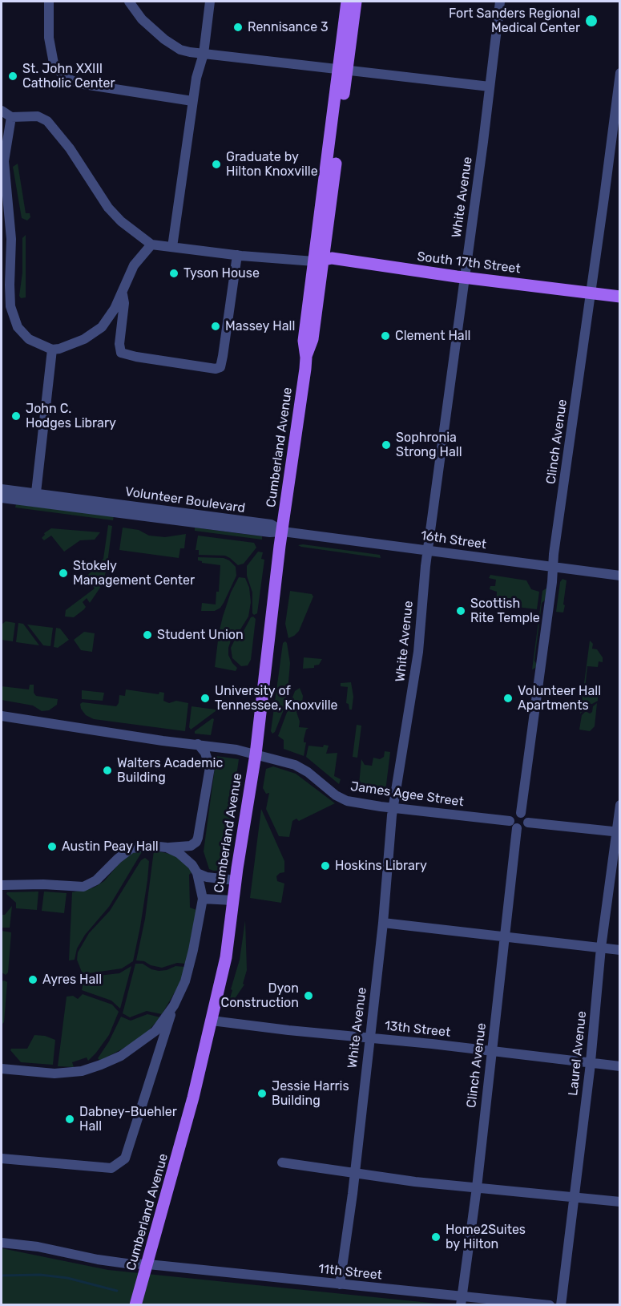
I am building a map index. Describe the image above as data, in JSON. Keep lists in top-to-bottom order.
{
  "streets": {
    "main road": ["South 17th Street", "Cumberland Avenue"],
    "street": [
      "White Avenue",
      "Clinch Avenue",
      "Volunteer Boulevard",
      "16th Street",
      "James Agee Street",
      "13th Street",
      "Laurel Avenue",
      "11th Street"
    ]
  },
  "crossings": [
    ["White Avenue", "South 17th Street"],
    ["White Avenue", "16th Street"],
    ["White Avenue", "James Agee Street"],
    ["White Avenue", "13th Street"],
    ["White Avenue", "11th Street"],
    ["South 17th Street", "Clinch Avenue"],
    ["South 17th Street", "Cumberland Avenue"],
    ["Clinch Avenue", "16th Street"],
    ["Clinch Avenue", "13th Street"],
    ["Clinch Avenue", "11th Street"],
    ["Cumberland Avenue", "Volunteer Boulevard"],
    ["Cumberland Avenue", "16th Street"],
    ["Cumberland Avenue", "James Agee Street"],
    ["Cumberland Avenue", "13th Street"],
    ["Cumberland Avenue", "11th Street"],
    ["Volunteer Boulevard", "16th Street"],
    ["13th Street", "Laurel Avenue"]
  ],
  "places": [
    "Fort Sanders Regional Medical Center",
    "Rennisance 3",
    "St. John XXIII Catholic Center",
    "Graduate by Hilton Knoxville",
    "Tyson House",
    "Massey Hall",
    "Clement Hall",
    "John C. Hodges Library",
    "Sophronia Strong Hall",
    "Stokely Management Center",
    "Scottish Rite Temple",
    "Student Union",
    "University of Tennessee, Knoxville",
    "Volunteer Hall Apartments",
    "Walters Academic Building",
    "Austin Peay Hall",
    "Hoskins Library",
    "Ayres Hall",
    "Dyon Construction",
    "Jessie Harris Building",
    "Dabney-Buehler Hall",
    "Home2Suites by Hilton"
  ]
}
